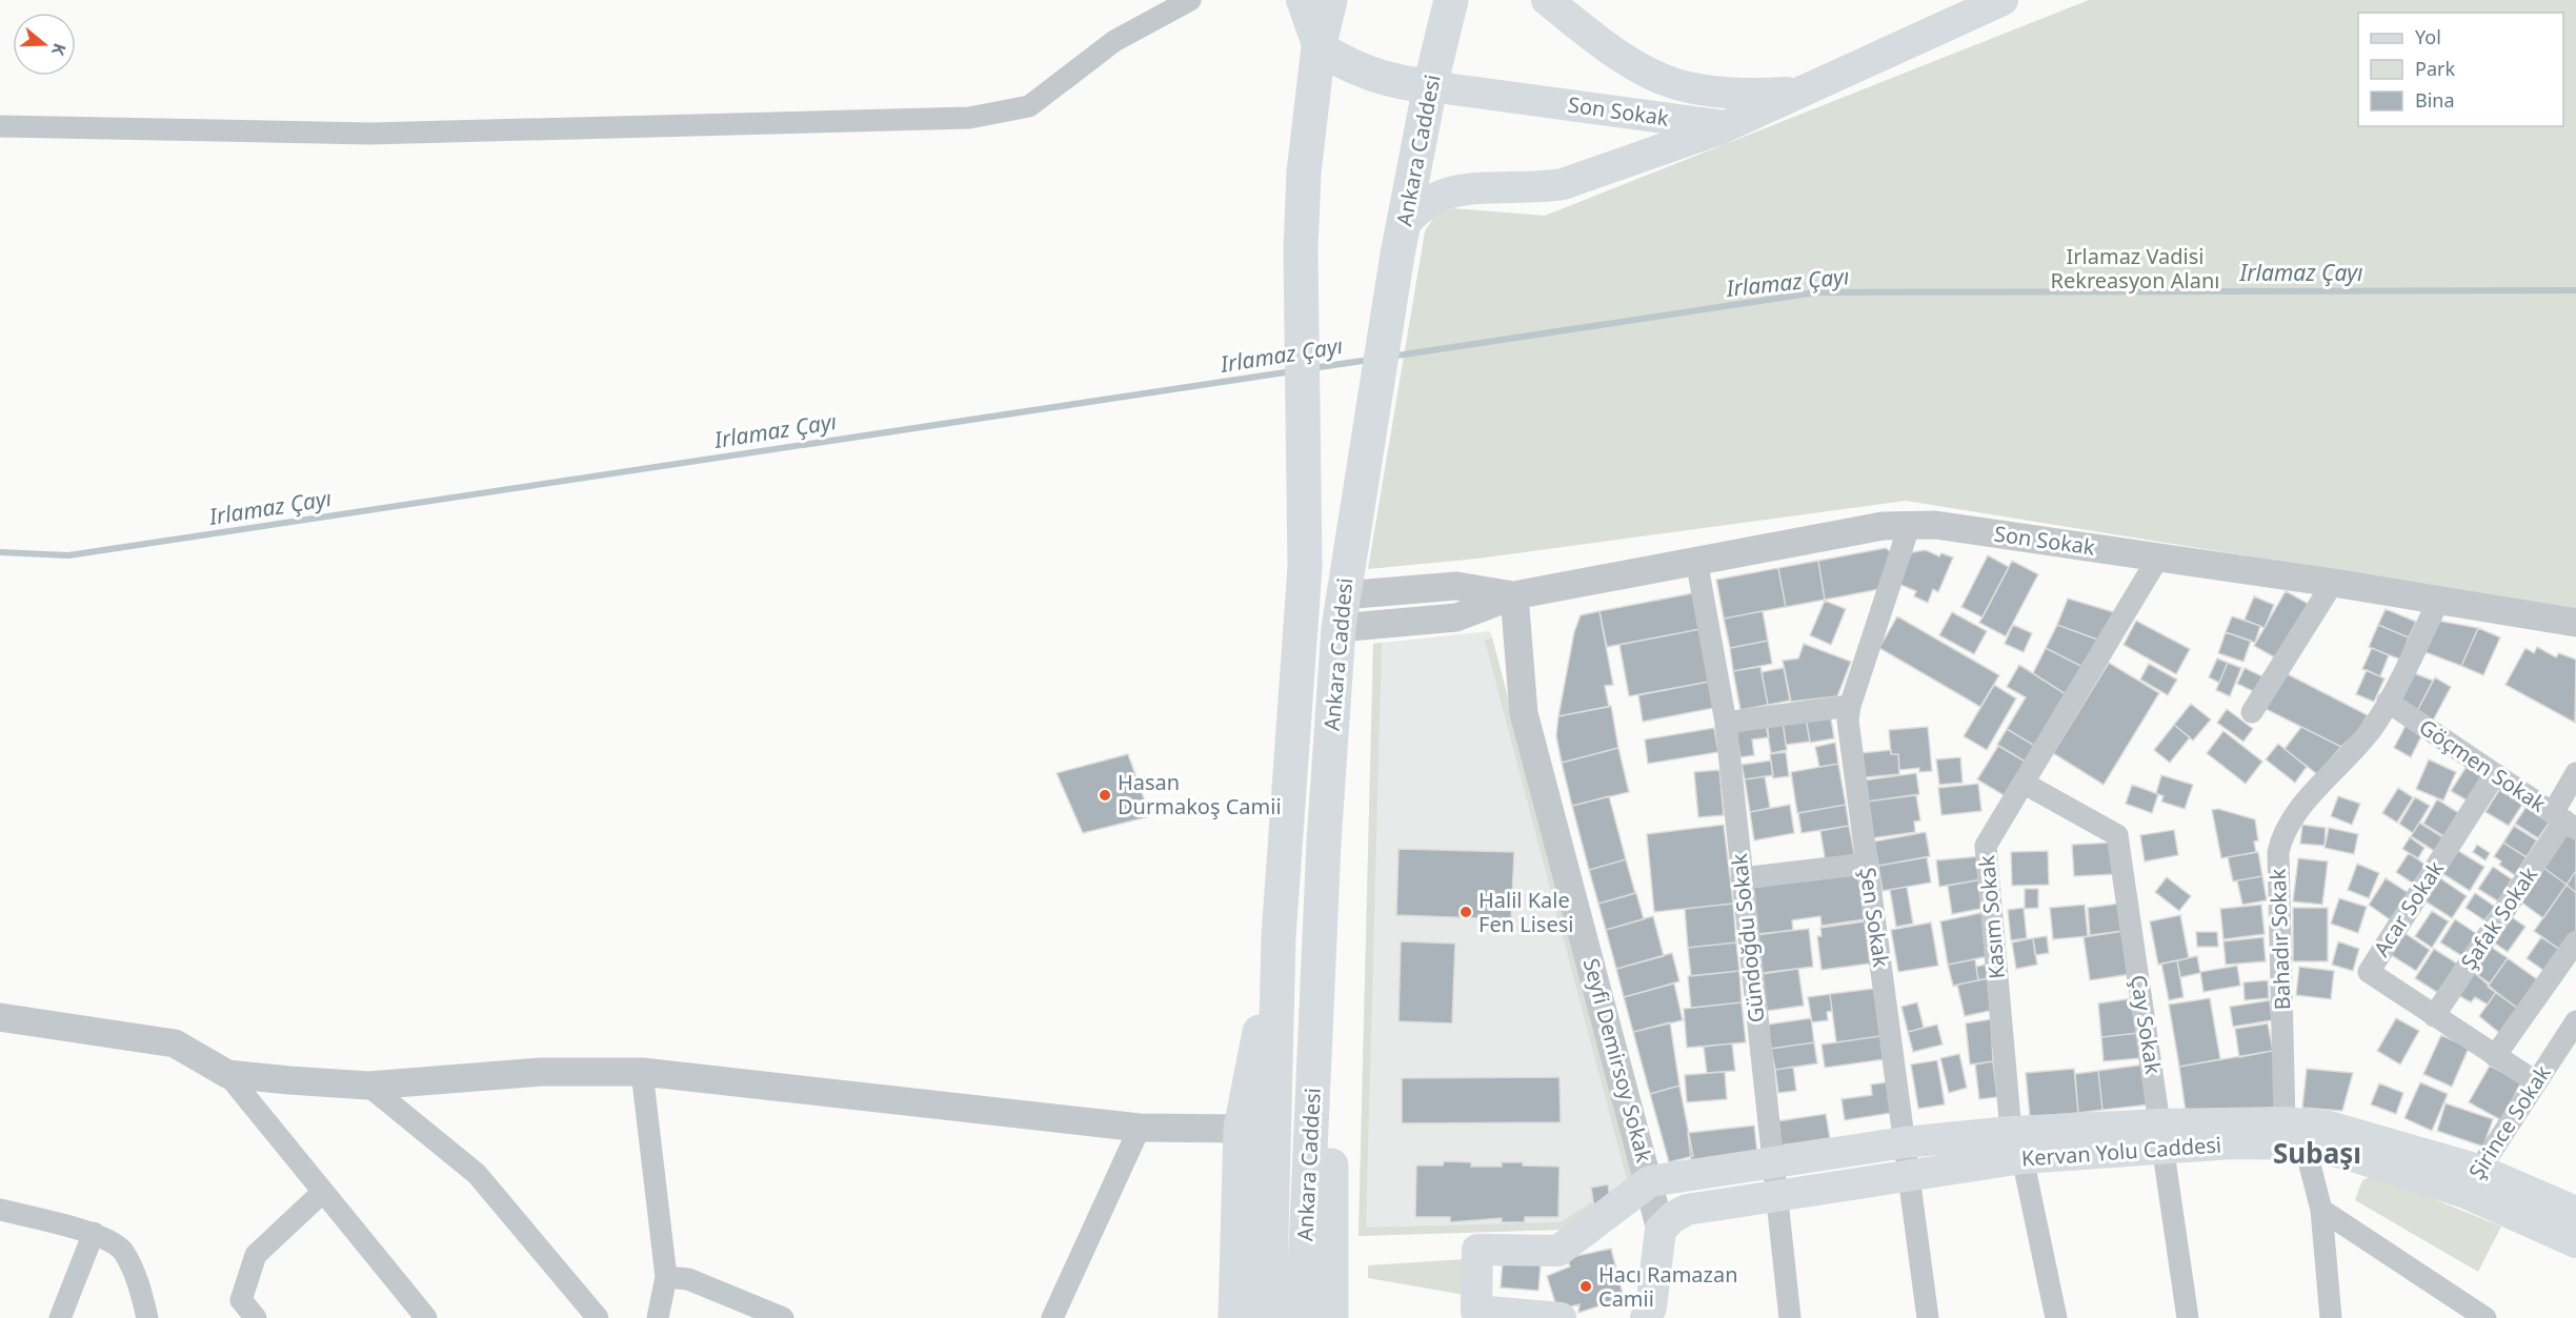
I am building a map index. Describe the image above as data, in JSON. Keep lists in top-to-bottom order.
{
  "streets": {
    "highway": ["Ankara Caddesi"],
    "main road": ["Son Sokak", "Kervan Yolu Caddesi"],
    "street": [
      "Göçmen Sokak",
      "Acar Sokak",
      "Şen Sokak",
      "Kasım Sokak",
      "Şafak Sokak",
      "Gündoğdu Sokak",
      "Bahadır Sokak",
      "Çay Sokak",
      "Seyfi Demirsoy Sokak",
      "Şirince Sokak"
    ]
  },
  "crossings": [
    ["Son Sokak", "Ankara Caddesi"],
    ["Son Sokak", "Şen Sokak"],
    ["Son Sokak", "Kasım Sokak"],
    ["Son Sokak", "Gündoğdu Sokak"],
    ["Son Sokak", "Bahadır Sokak"],
    ["Son Sokak", "Seyfi Demirsoy Sokak"],
    ["Göçmen Sokak", "Acar Sokak"],
    ["Göçmen Sokak", "Şafak Sokak"],
    ["Göçmen Sokak", "Bahadır Sokak"],
    ["Acar Sokak", "Şafak Sokak"],
    ["Acar Sokak", "Şirince Sokak"],
    ["Şen Sokak", "Kervan Yolu Caddesi"],
    ["Kasım Sokak", "Çay Sokak"],
    ["Kasım Sokak", "Kervan Yolu Caddesi"],
    ["Gündoğdu Sokak", "Kervan Yolu Caddesi"],
    ["Bahadır Sokak", "Kervan Yolu Caddesi"],
    ["Çay Sokak", "Kervan Yolu Caddesi"],
    ["Seyfi Demirsoy Sokak", "Kervan Yolu Caddesi"],
    ["Şirince Sokak", "Kervan Yolu Caddesi"]
  ],
  "districts": ["Subaşı"],
  "water": ["Irlamaz Çayı"],
  "parks": ["Irlamaz Vadisi Rekreasyon Alanı"],
  "places": ["Hasan Durmakoş Camii", "Halil Kale Fen Lisesi", "Hacı Ramazan Camii"],
  "legend": ["Yol", "Park", "Bina"],
  "north": "right"
}
